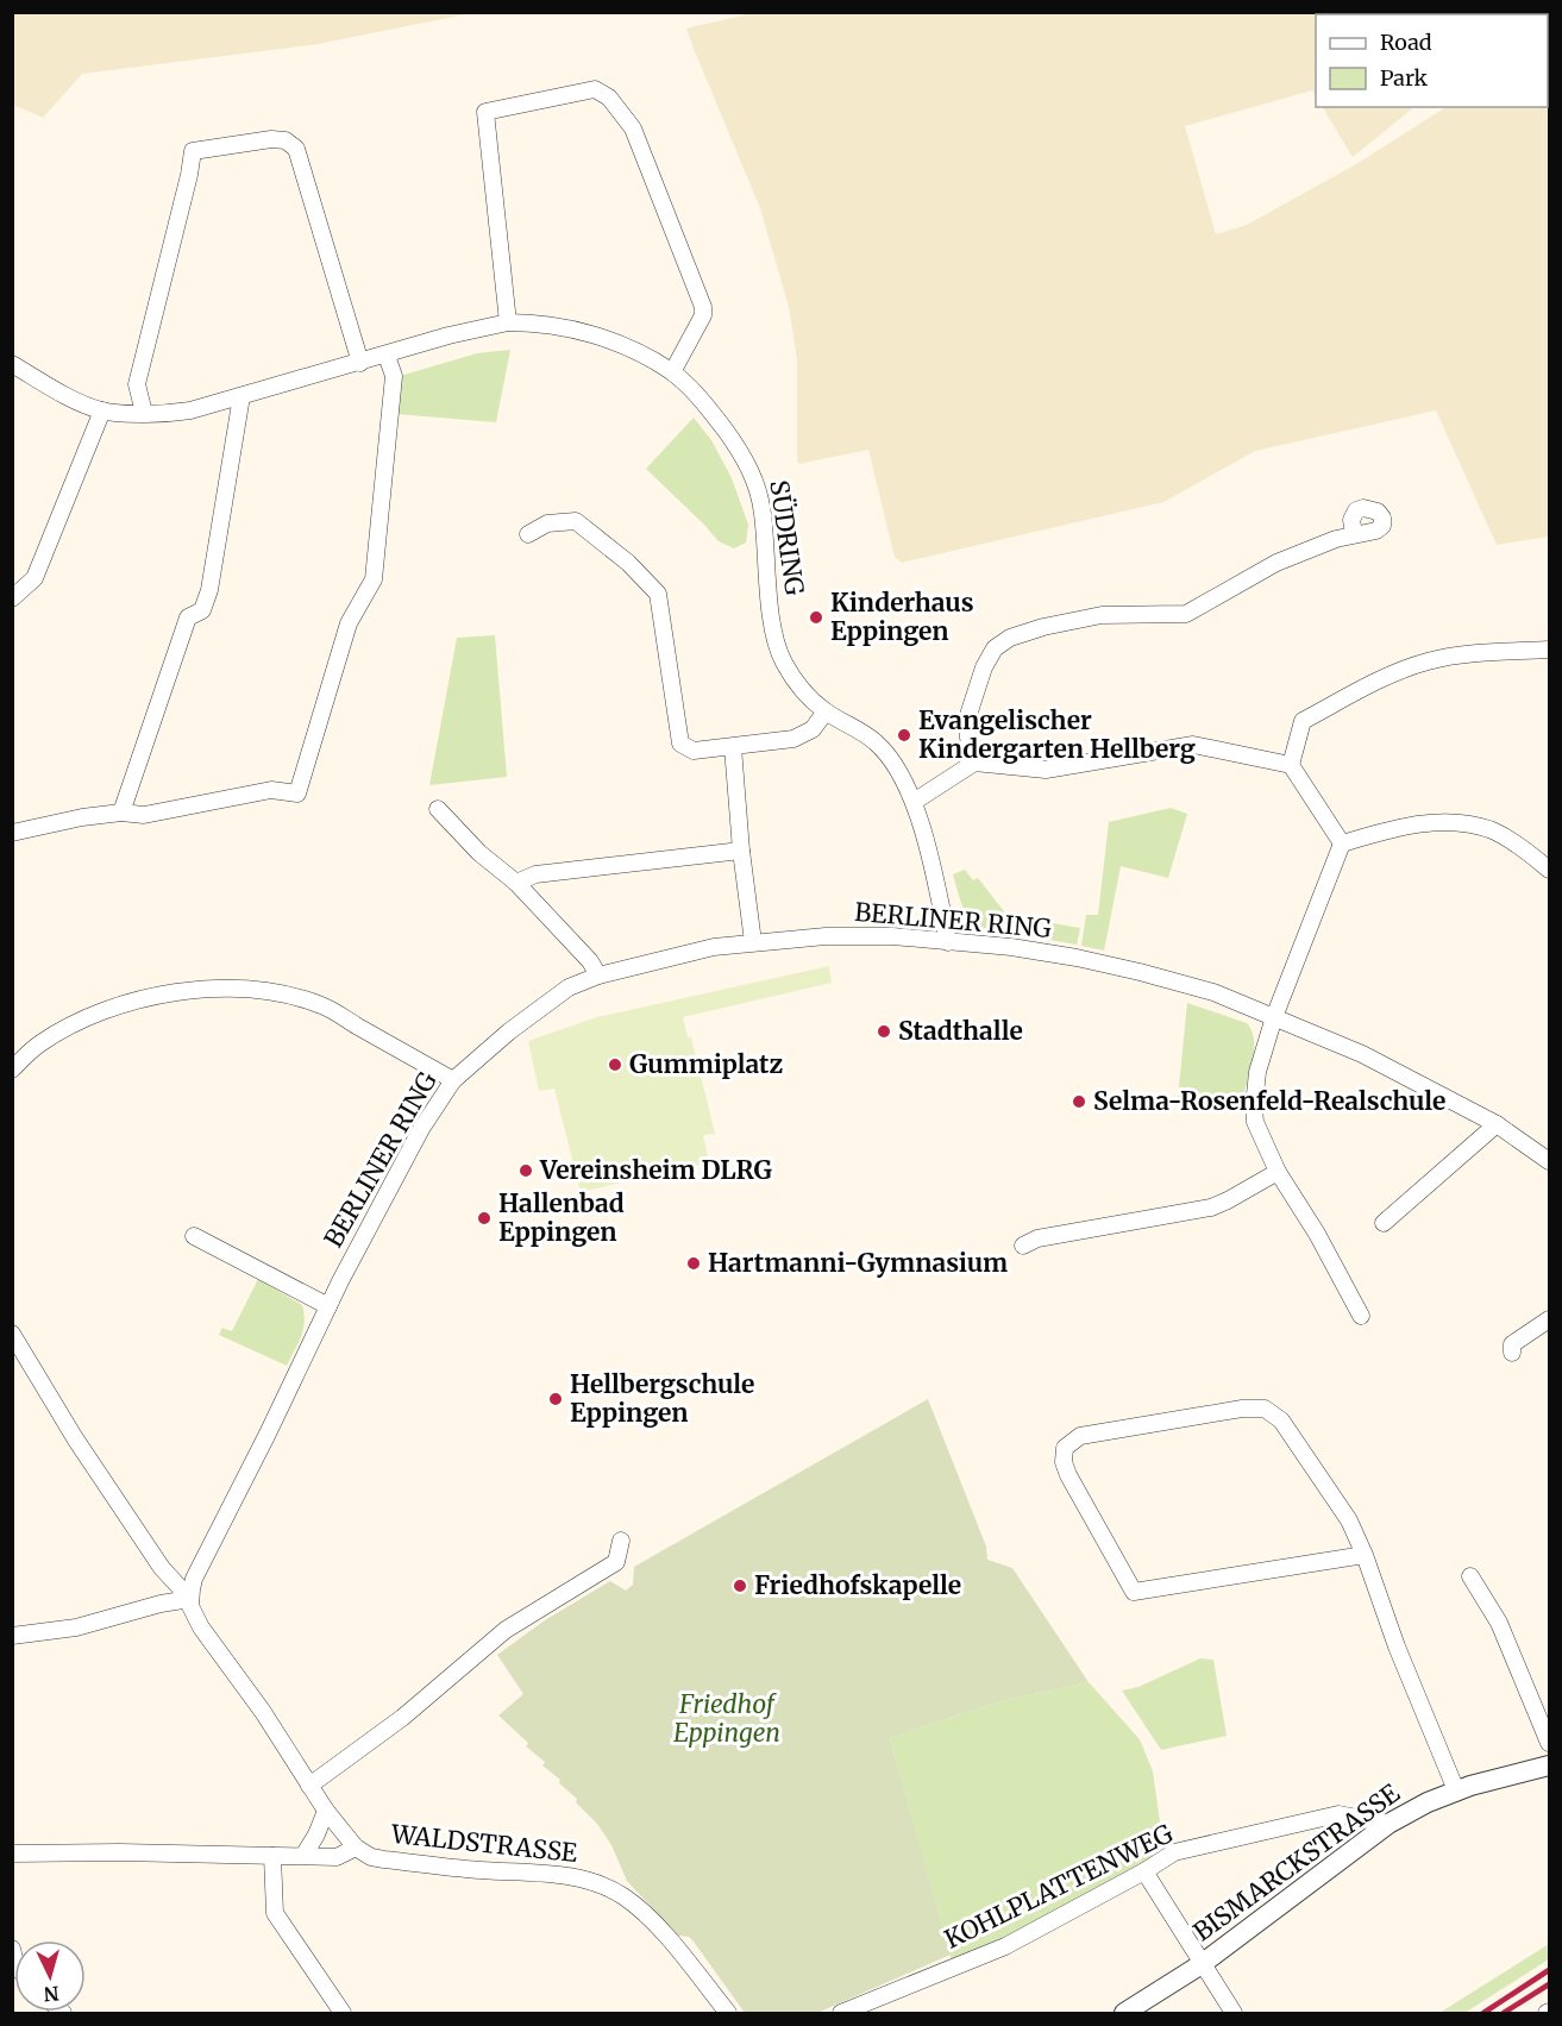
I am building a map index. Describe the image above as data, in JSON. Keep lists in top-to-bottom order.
{
  "streets": {
    "street": [
      "SÜDRING",
      "BERLINER RING",
      "WALDSTRASSE",
      "BISMARCKSTRASSE",
      "KOHLPLATTENWEG"
    ]
  },
  "crossings": [
    ["SÜDRING", "BERLINER RING"],
    ["BISMARCKSTRASSE", "KOHLPLATTENWEG"]
  ],
  "parks": ["Friedhof Eppingen"],
  "places": [
    "Kinderhaus Eppingen",
    "Evangelischer Kindergarten Hellberg",
    "Stadthalle",
    "Gummiplatz",
    "Selma-Rosenfeld-Realschule",
    "Vereinsheim DLRG",
    "Hallenbad Eppingen",
    "Hartmanni-Gymnasium",
    "Hellbergschule Eppingen",
    "Friedhofskapelle"
  ],
  "legend": ["Road", "Park"],
  "north": "bottom"
}
